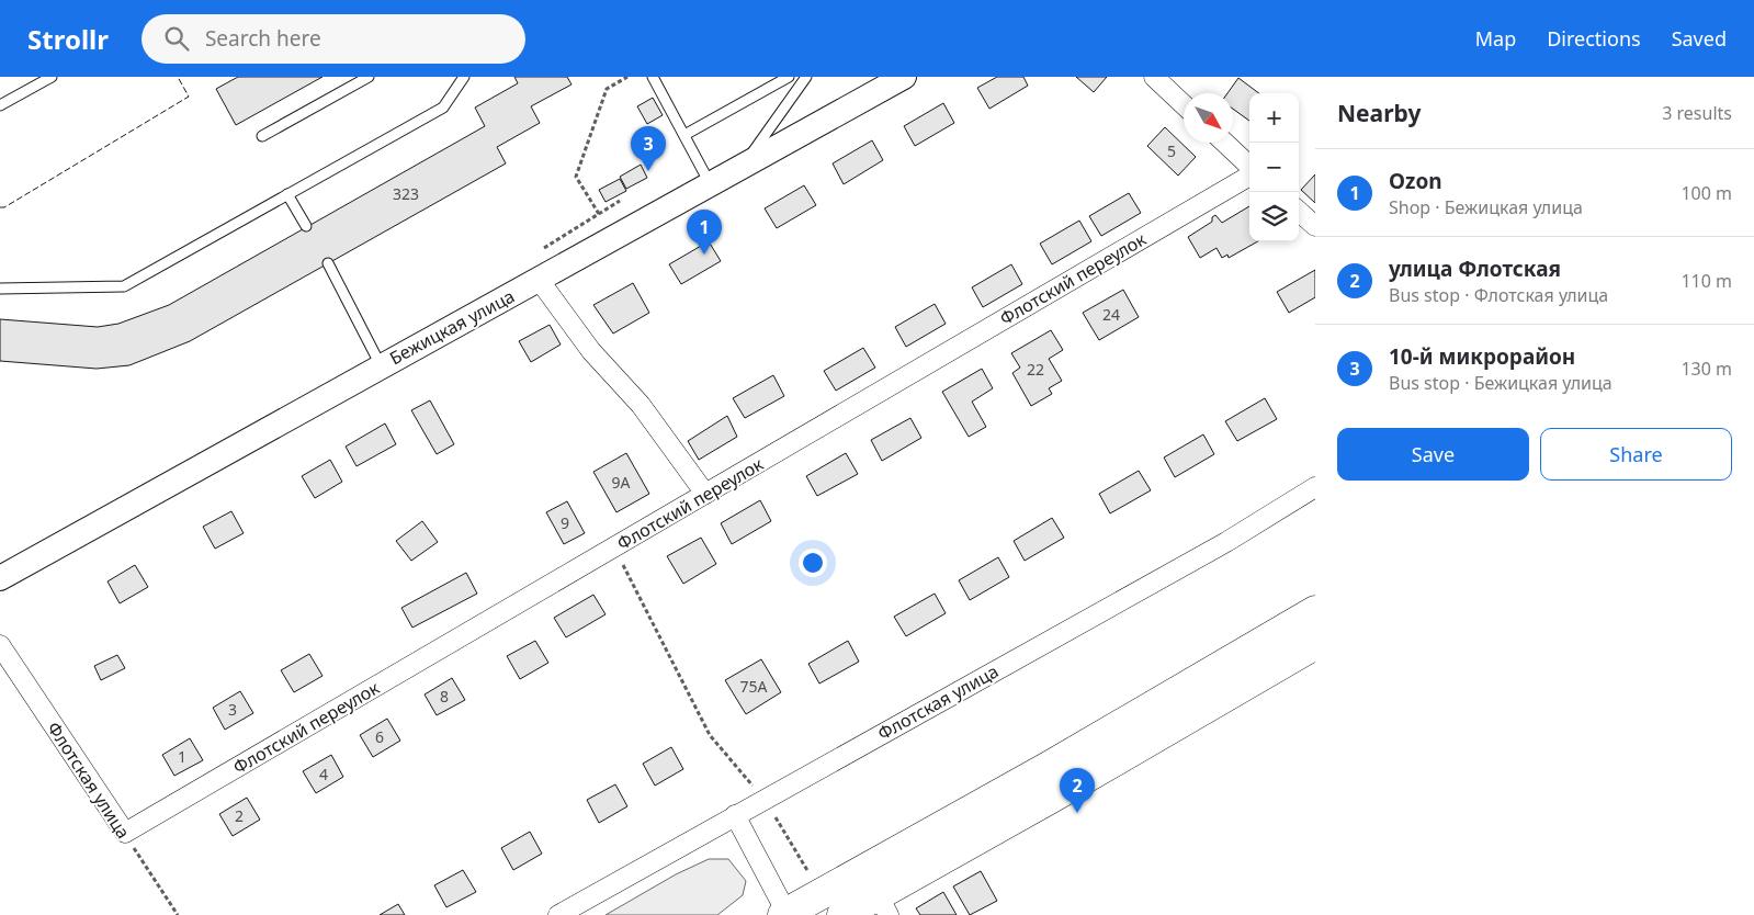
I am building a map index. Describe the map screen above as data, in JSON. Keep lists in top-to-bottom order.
{
  "streets": {
    "street": ["Флотский переулок", "Бежицкая улица", "Флотская улица"]
  },
  "crossings": [
    ["Флотский переулок", "Флотская улица"]
  ],
  "house_numbers": [
    "5",
    "323",
    "24",
    "22",
    "9А",
    "9",
    "75А",
    "8",
    "3",
    "6",
    "1",
    "4",
    "2"
  ],
  "north": "bottom right",
  "page": {
    "header": "Strollr",
    "search": "Search here",
    "nav": ["Map", "Directions", "Saved"],
    "heading": ["Nearby", "3 results"],
    "map_buttons": ["+", "−"],
    "pins": ["3", "1", "2"],
    "list": [
      {
        "mark": "1",
        "name": "Ozon",
        "note": "Shop · Бежицкая улица",
        "value": "100 m"
      },
      {
        "mark": "2",
        "name": "улица Флотская",
        "note": "Bus stop · Флотская улица",
        "value": "110 m"
      },
      {
        "mark": "3",
        "name": "10-й микрорайон",
        "note": "Bus stop · Бежицкая улица",
        "value": "130 m"
      }
    ],
    "buttons": ["Save", "Share"]
  }
}
